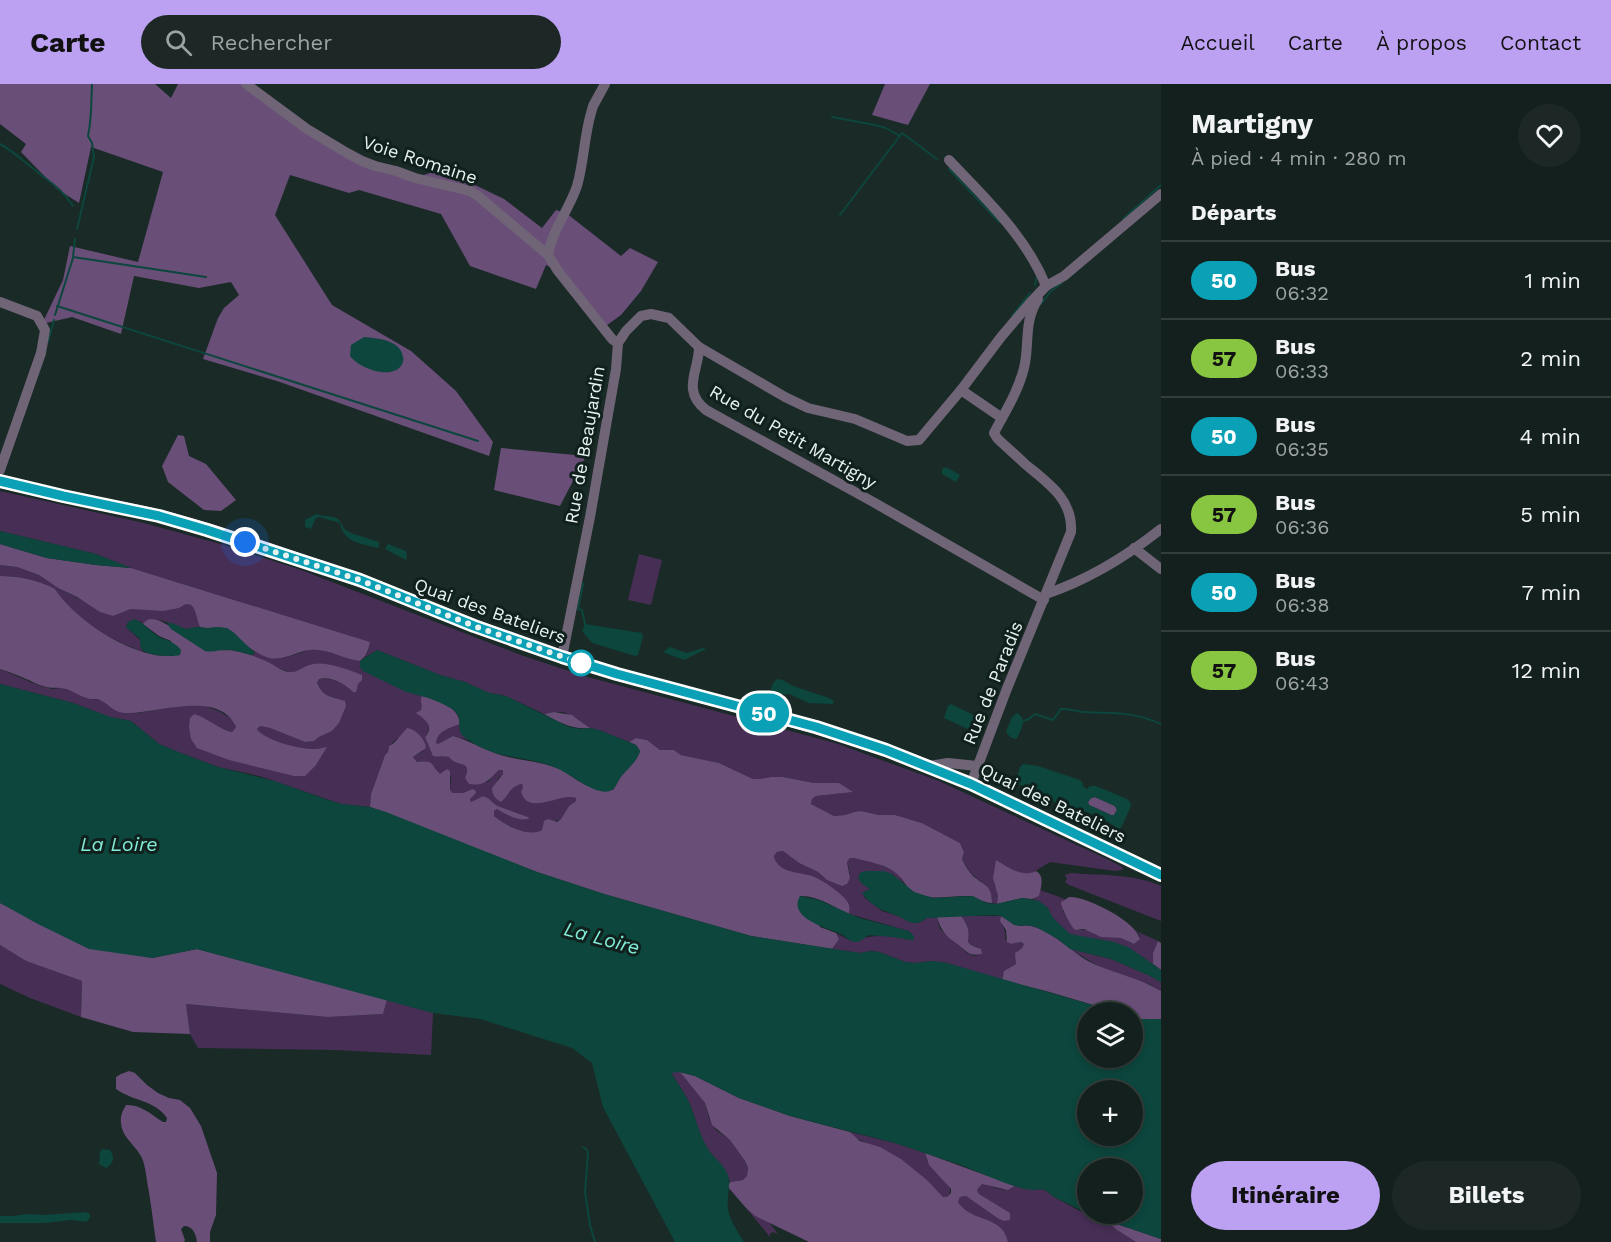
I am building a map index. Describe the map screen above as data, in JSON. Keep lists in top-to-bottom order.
{
  "streets": {
    "main road": ["Quai des Bateliers"],
    "street": [
      "Voie Romaine",
      "Rue du Petit Martigny",
      "Rue de Beaujardin",
      "Rue de Paradis"
    ]
  },
  "crossings": [
    ["Voie Romaine", "Rue de Beaujardin"],
    ["Rue du Petit Martigny", "Rue de Beaujardin"],
    ["Rue du Petit Martigny", "Rue de Paradis"],
    ["Rue de Beaujardin", "Quai des Bateliers"],
    ["Quai des Bateliers", "Rue de Paradis"]
  ],
  "water": ["La Loire"],
  "lines": ["bus line 50"],
  "page": {
    "header": "Carte",
    "search": "Rechercher",
    "nav": [
      "Accueil",
      "Carte",
      "À propos",
      "Contact"
    ],
    "on_map": "50",
    "heading": [
      ["Martigny", "À pied · 4 min · 280 m"],
      "Départs"
    ],
    "list": [
      {
        "mark": "50",
        "name": "Bus",
        "note": "06:32",
        "value": "1 min"
      },
      {
        "mark": "57",
        "name": "Bus",
        "note": "06:33",
        "value": "2 min"
      },
      {
        "mark": "50",
        "name": "Bus",
        "note": "06:35",
        "value": "4 min"
      },
      {
        "mark": "57",
        "name": "Bus",
        "note": "06:36",
        "value": "5 min"
      },
      {
        "mark": "50",
        "name": "Bus",
        "note": "06:38",
        "value": "7 min"
      },
      {
        "mark": "57",
        "name": "Bus",
        "note": "06:43",
        "value": "12 min"
      }
    ],
    "map_buttons": ["+", "−"],
    "buttons": ["Itinéraire", "Billets"]
  }
}
